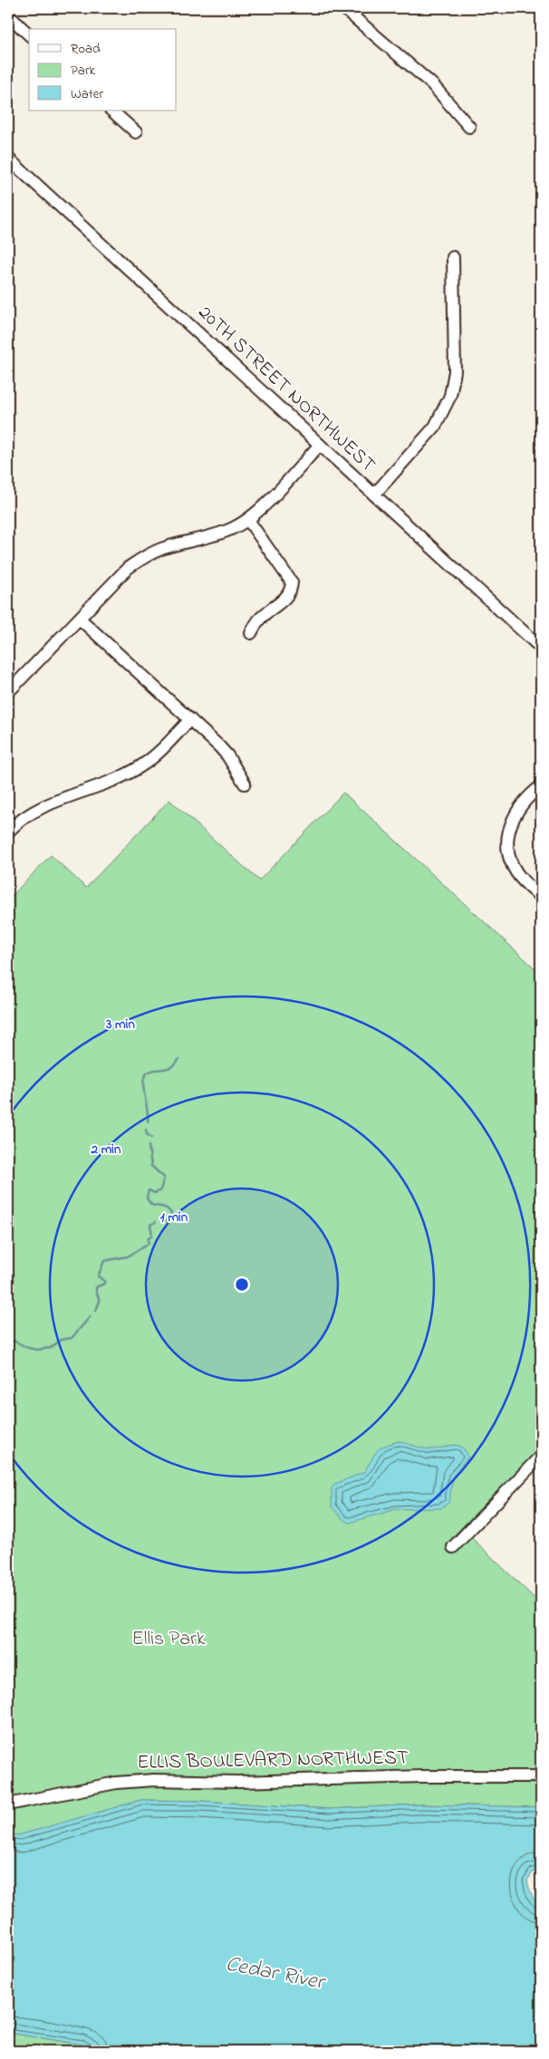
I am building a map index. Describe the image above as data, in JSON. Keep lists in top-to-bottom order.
{
  "streets": {
    "street": ["20TH STREET NORTHWEST", "ELLIS BOULEVARD NORTHWEST"]
  },
  "water": ["Cedar River"],
  "parks": ["Ellis Park"],
  "legend": ["Road", "Park", "Water"],
  "rings": ["3 min", "2 min", "1 min"]
}
